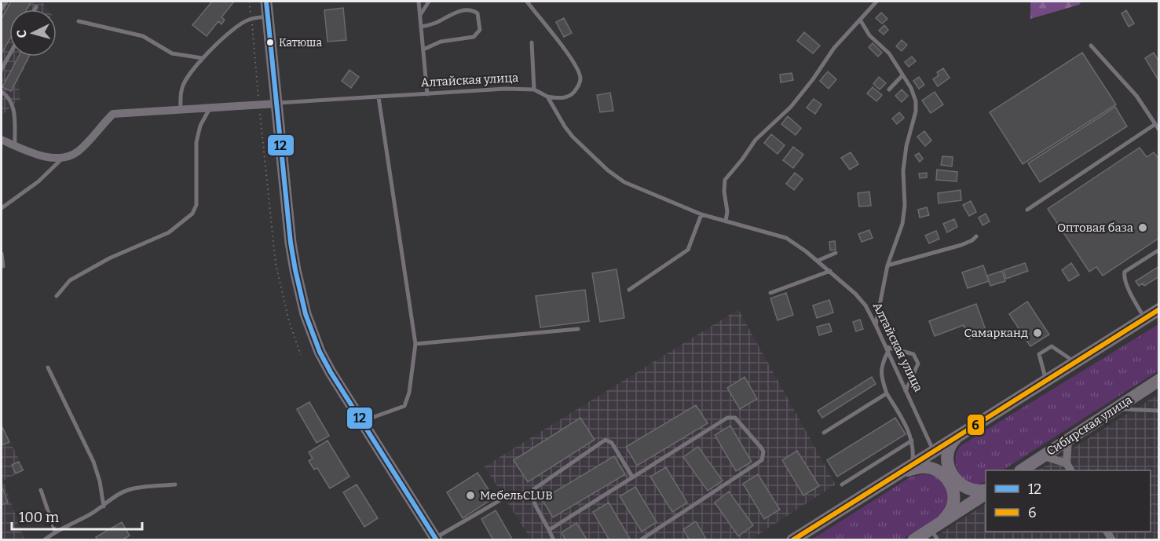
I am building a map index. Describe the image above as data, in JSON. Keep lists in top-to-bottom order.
{
  "streets": {
    "main road": ["Сибирская улица"],
    "street": ["Алтайская улица"]
  },
  "places": [
    "Катюша",
    "Оптовая база",
    "Самарканд",
    "МебельCLUB"
  ],
  "lines": ["transit line 12", "transit line 6"],
  "legend": ["12", "6"],
  "scale_bar": "100 m",
  "north": "left"
}
